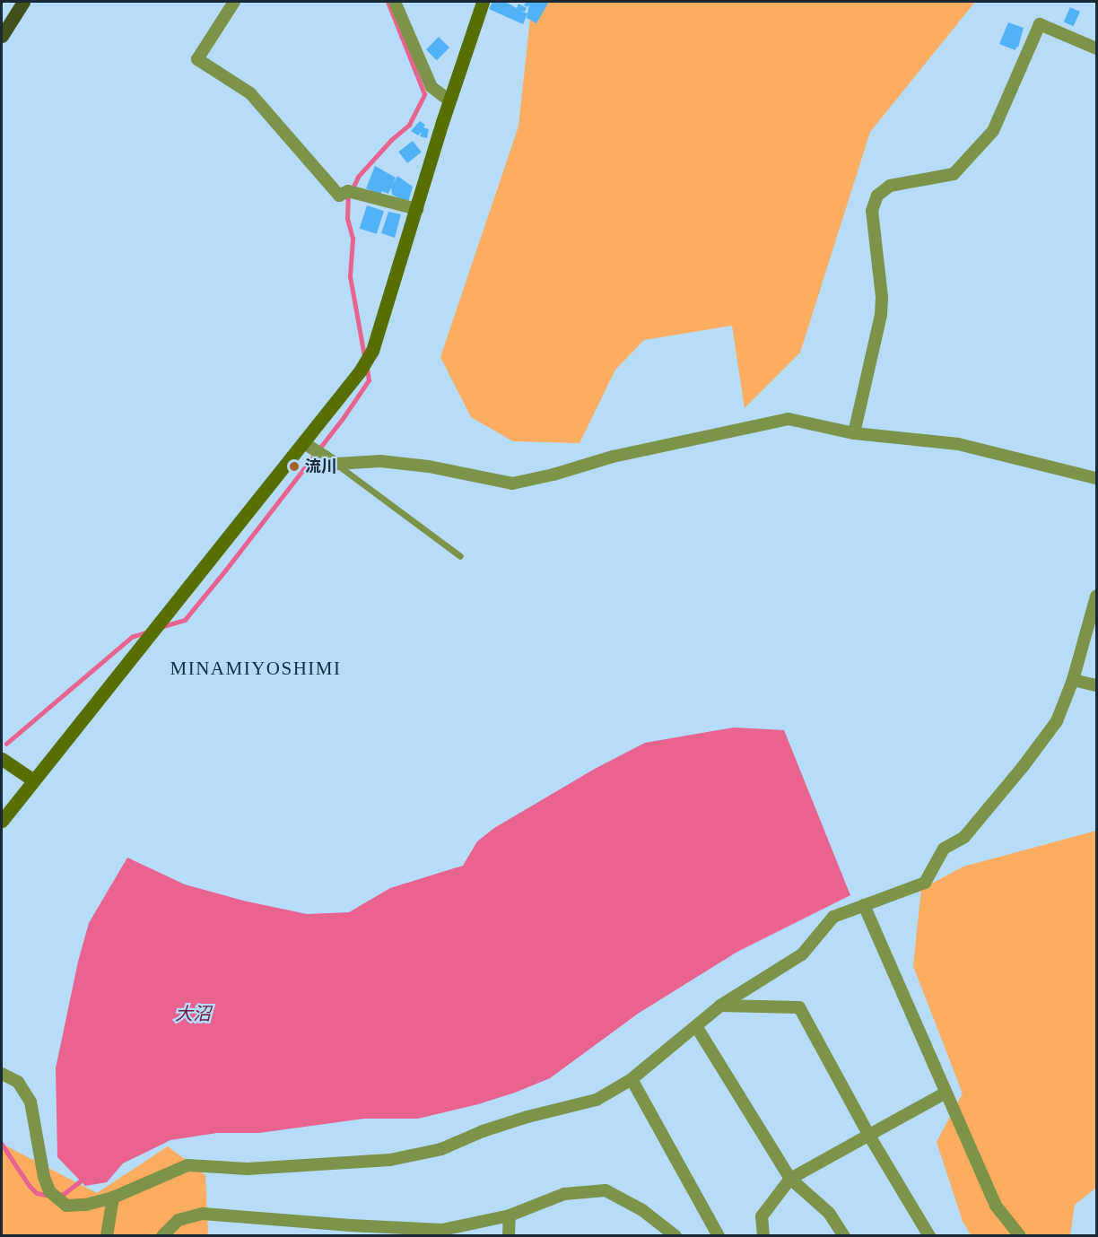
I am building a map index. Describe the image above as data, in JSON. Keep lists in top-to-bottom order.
{
  "districts": ["MINAMIYOSHIMI"],
  "water": ["大沼"],
  "places": ["流川"]
}
